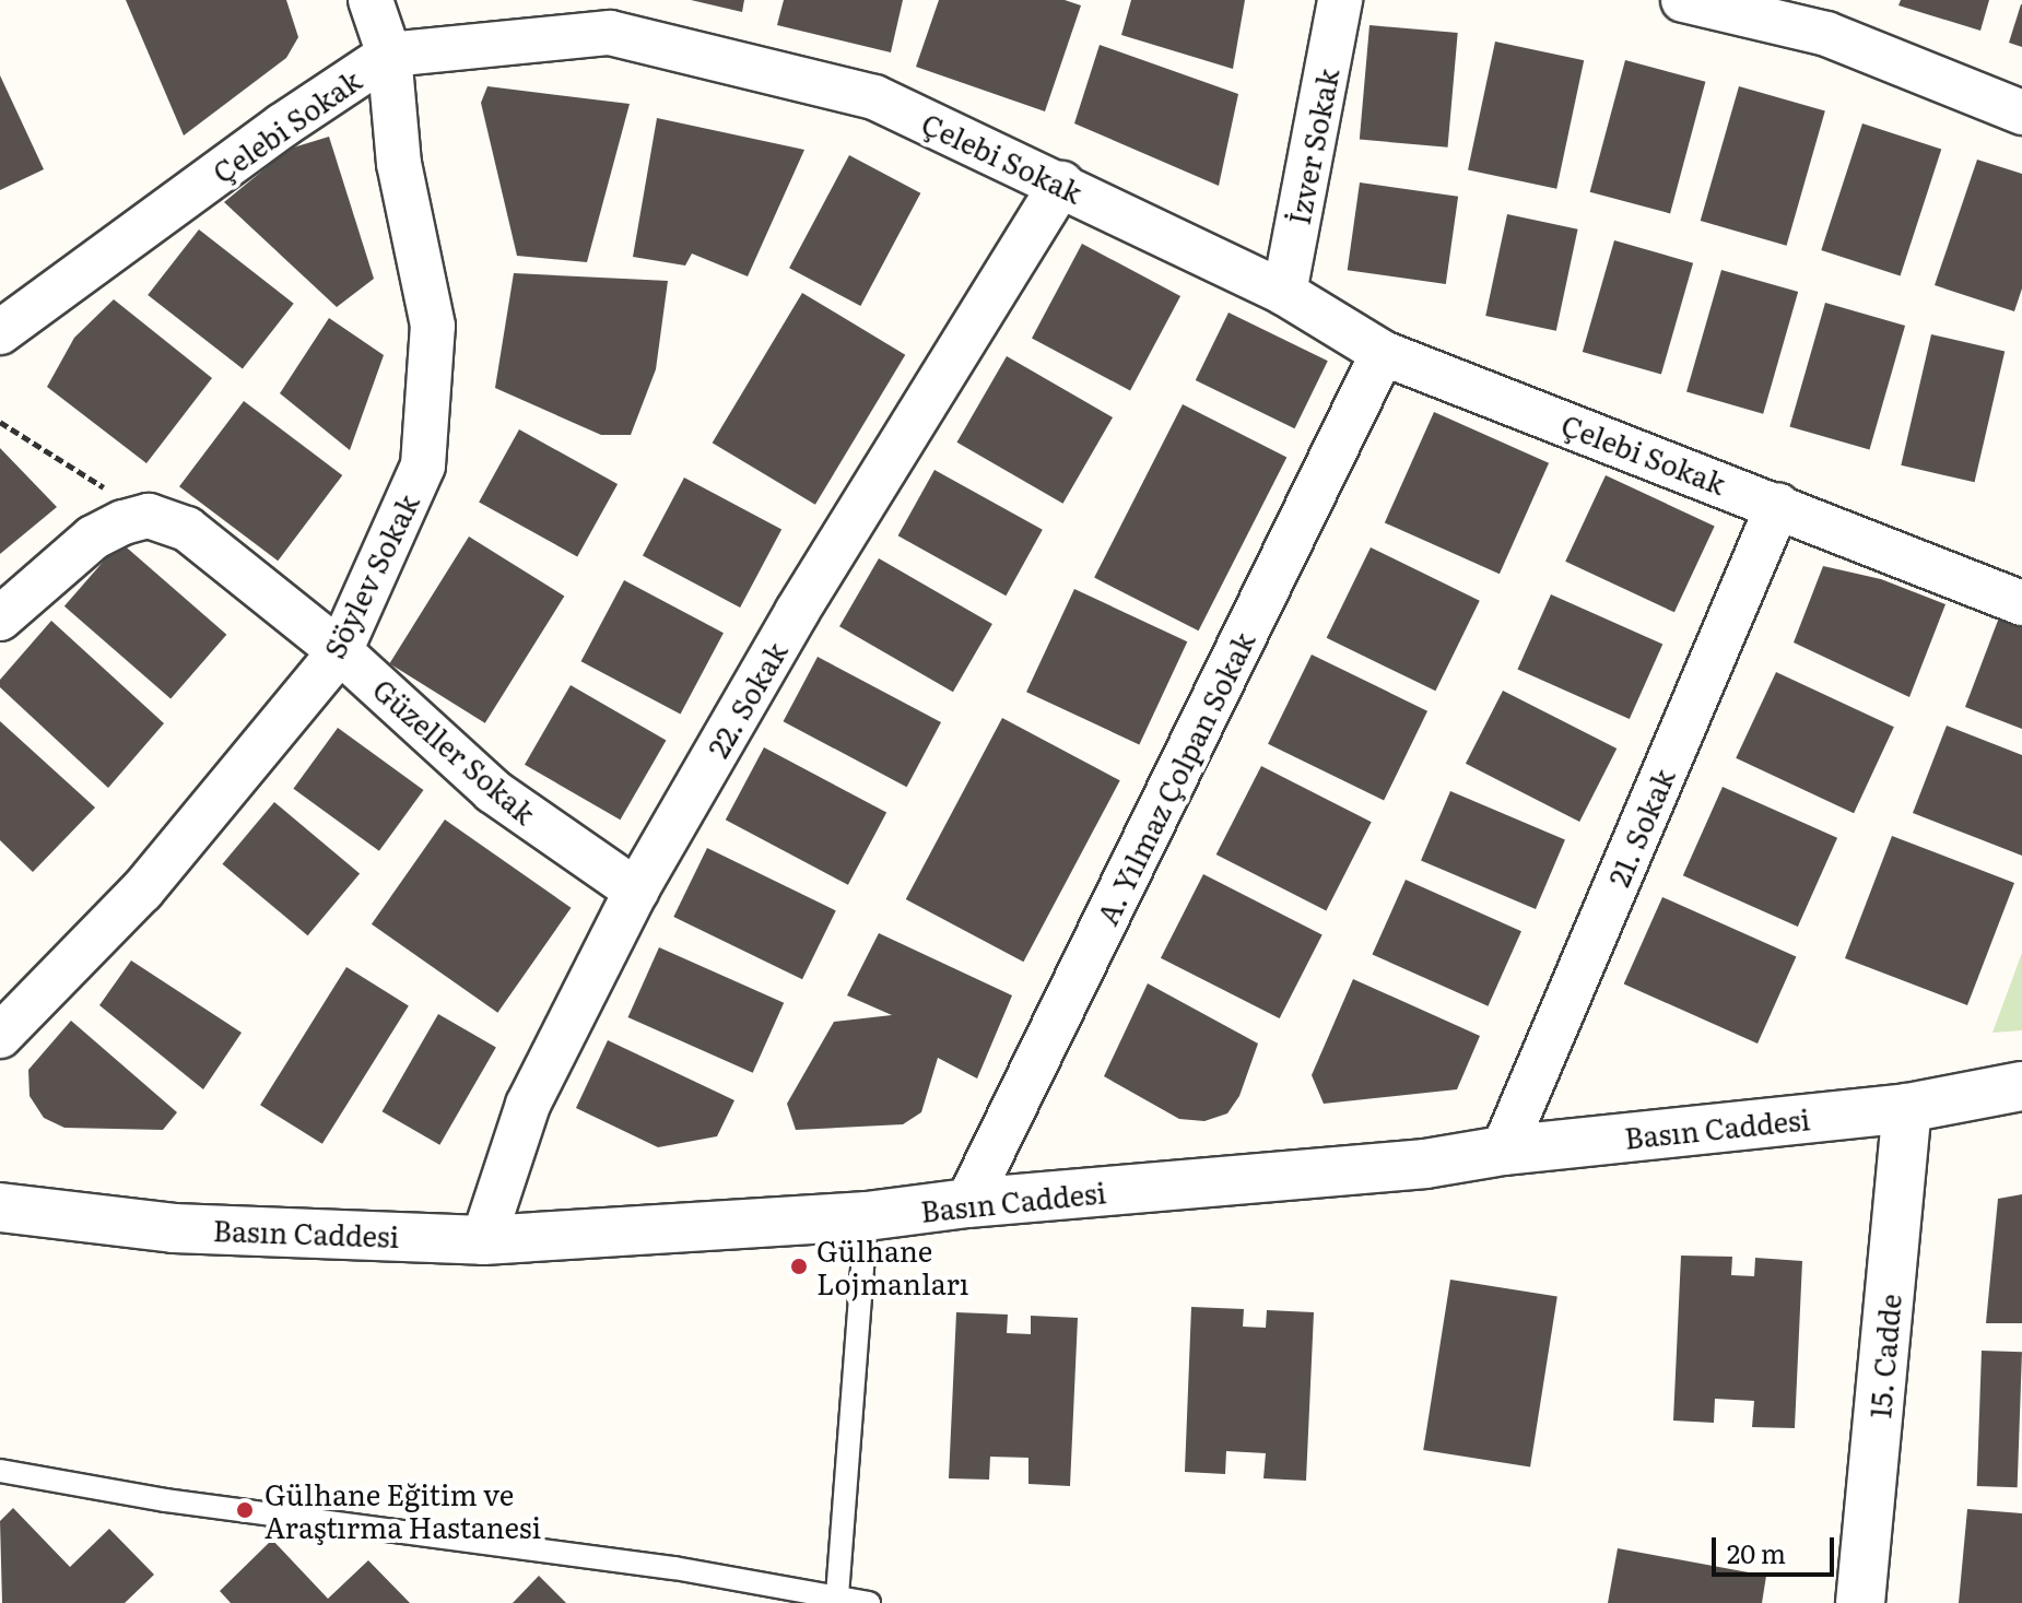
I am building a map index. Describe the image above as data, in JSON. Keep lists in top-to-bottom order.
{
  "streets": {
    "street": [
      "Çelebi Sokak",
      "İzver Sokak",
      "Söylev Sokak",
      "22. Sokak",
      "Güzeller Sokak",
      "A. Yılmaz Çolpan Sokak",
      "21. Sokak",
      "Basın Caddesi",
      "15. Cadde"
    ]
  },
  "crossings": [
    ["Çelebi Sokak", "İzver Sokak"],
    ["Çelebi Sokak", "Söylev Sokak"],
    ["Çelebi Sokak", "22. Sokak"],
    ["Çelebi Sokak", "A. Yılmaz Çolpan Sokak"],
    ["Çelebi Sokak", "21. Sokak"],
    ["Söylev Sokak", "Güzeller Sokak"],
    ["22. Sokak", "Güzeller Sokak"],
    ["22. Sokak", "Basın Caddesi"],
    ["A. Yılmaz Çolpan Sokak", "Basın Caddesi"],
    ["21. Sokak", "Basın Caddesi"],
    ["Basın Caddesi", "15. Cadde"]
  ],
  "places": ["Gülhane Lojmanları", "Gülhane Eğitim ve Araştırma Hastanesi"],
  "scale_bar": "20 m"
}
